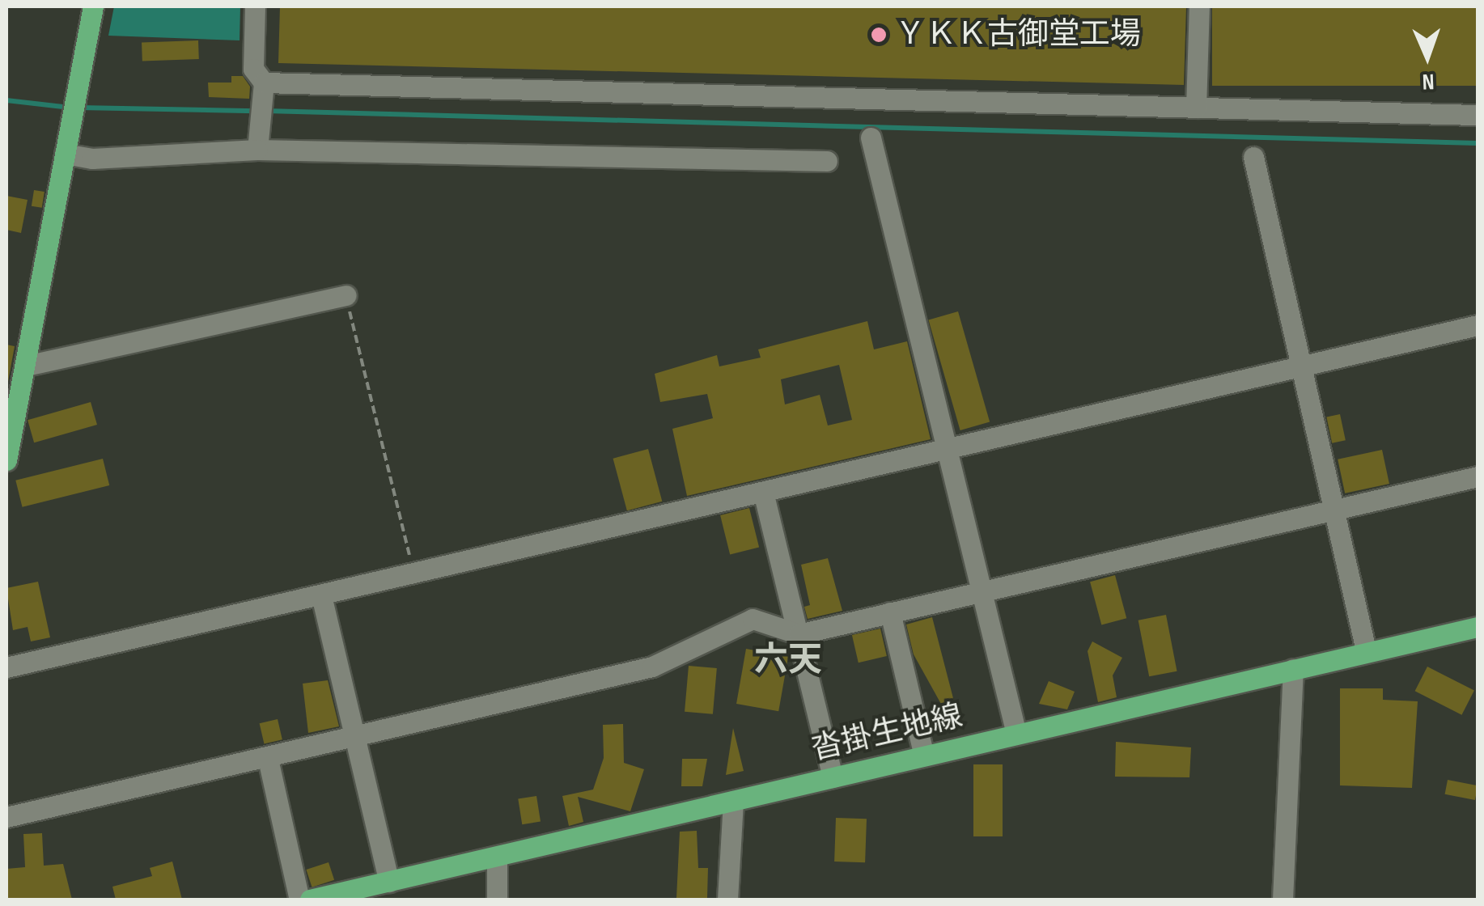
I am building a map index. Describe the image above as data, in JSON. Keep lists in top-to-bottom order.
{
  "streets": {
    "main road": ["沓掛生地線"]
  },
  "districts": ["六天"],
  "places": ["ＹＫＫ古御堂工場"],
  "north": "bottom"
}
